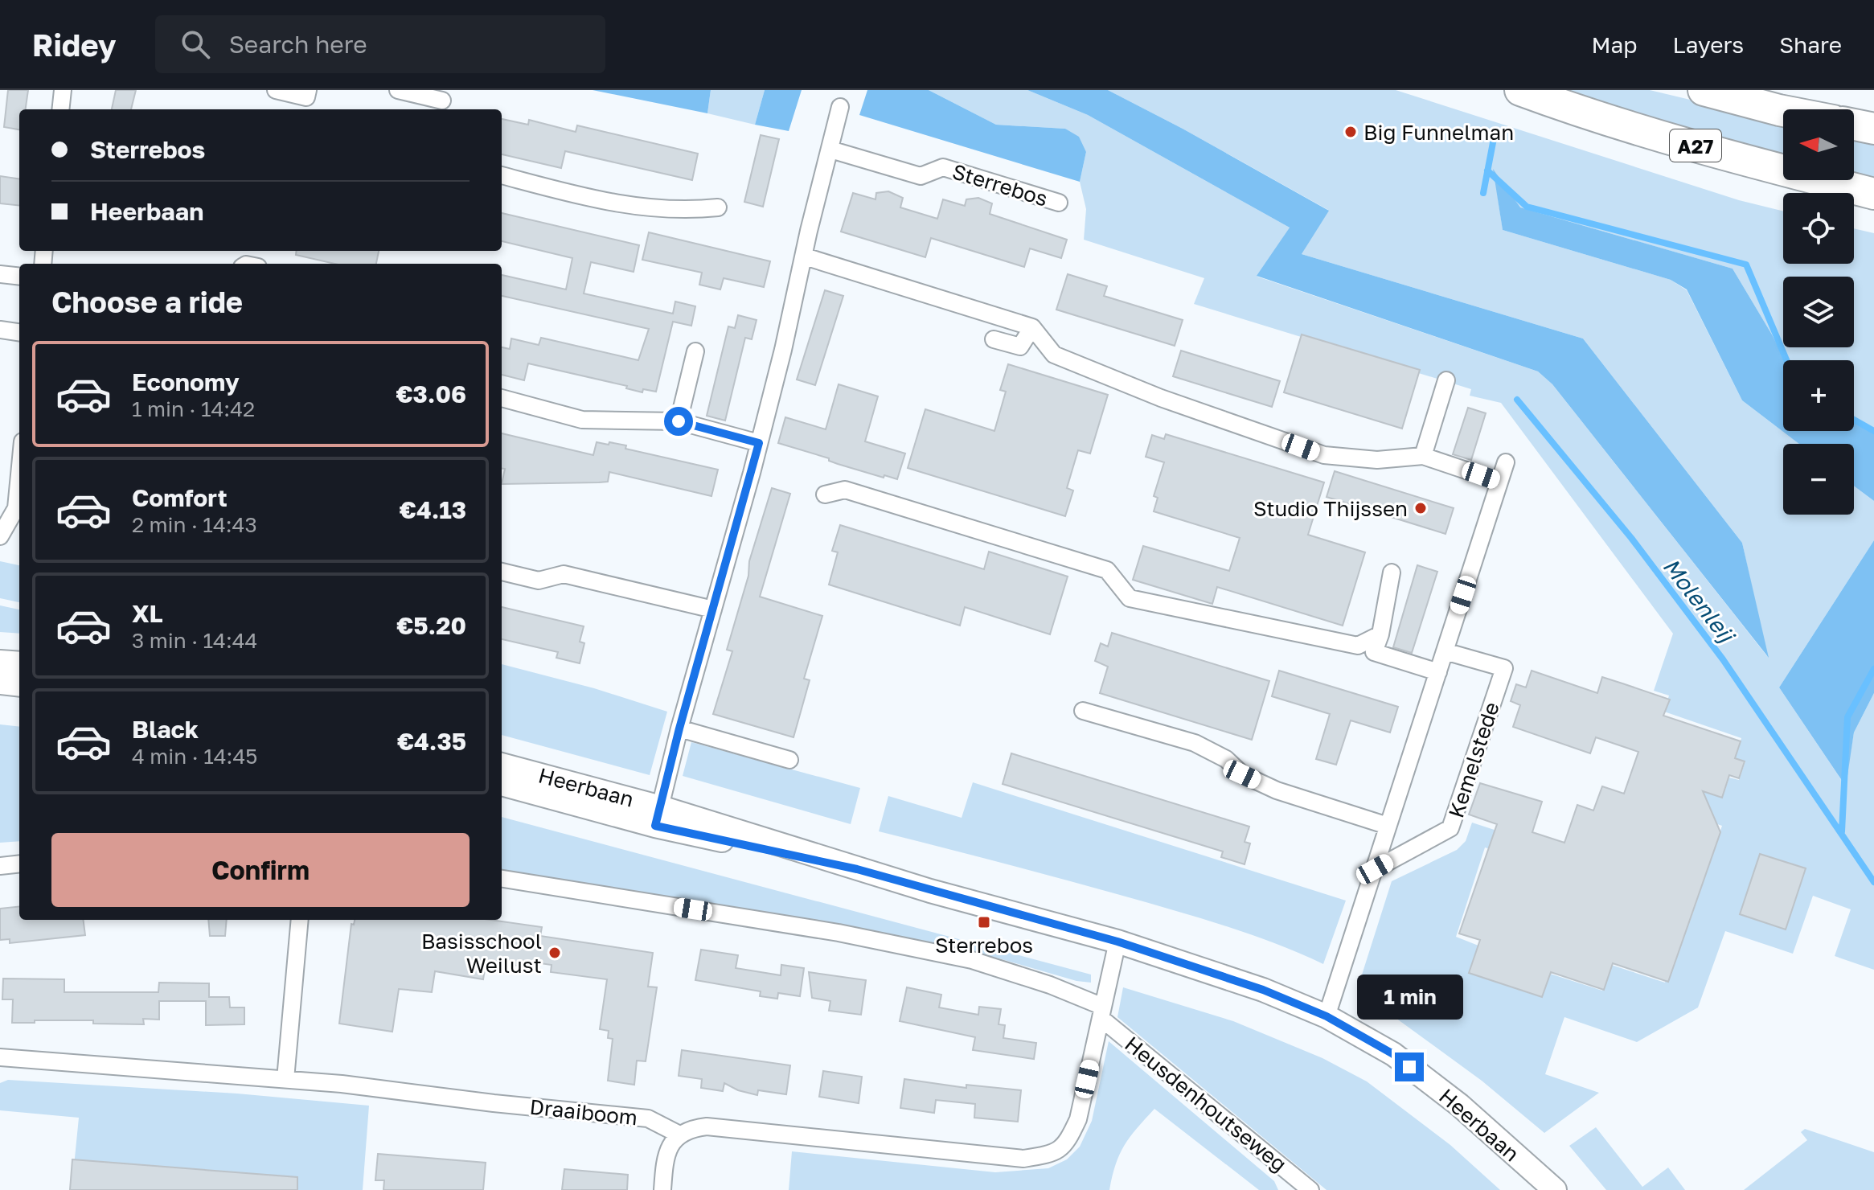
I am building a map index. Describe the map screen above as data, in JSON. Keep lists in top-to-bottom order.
{
  "streets": {
    "highway": ["A27"],
    "street": [
      "Sterrebos",
      "Kemelstede",
      "Heerbaan",
      "Heusdenhoutseweg",
      "Draaiboom"
    ]
  },
  "water": ["Molenleij"],
  "places": {
    "other": ["Big Funnelman", "Studio Thijssen", "Basisschool Weilust"],
    "transit": ["Sterrebos"]
  },
  "north": "left",
  "page": {
    "header": "Ridey",
    "search": "Search here",
    "nav": ["Map", "Layers", "Share"],
    "map_buttons": ["+", "−"],
    "banner": ["Sterrebos", "Heerbaan"],
    "heading": "Choose a ride",
    "list": [
      {
        "name": "Economy",
        "note": "1 min · 14:42",
        "value": "€3.06"
      },
      {
        "name": "Comfort",
        "note": "2 min · 14:43",
        "value": "€4.13"
      },
      {
        "name": "XL",
        "note": "3 min · 14:44",
        "value": "€5.20"
      },
      {
        "name": "Black",
        "note": "4 min · 14:45",
        "value": "€4.35"
      }
    ],
    "buttons": "Confirm",
    "bubble": "1 min"
  }
}
